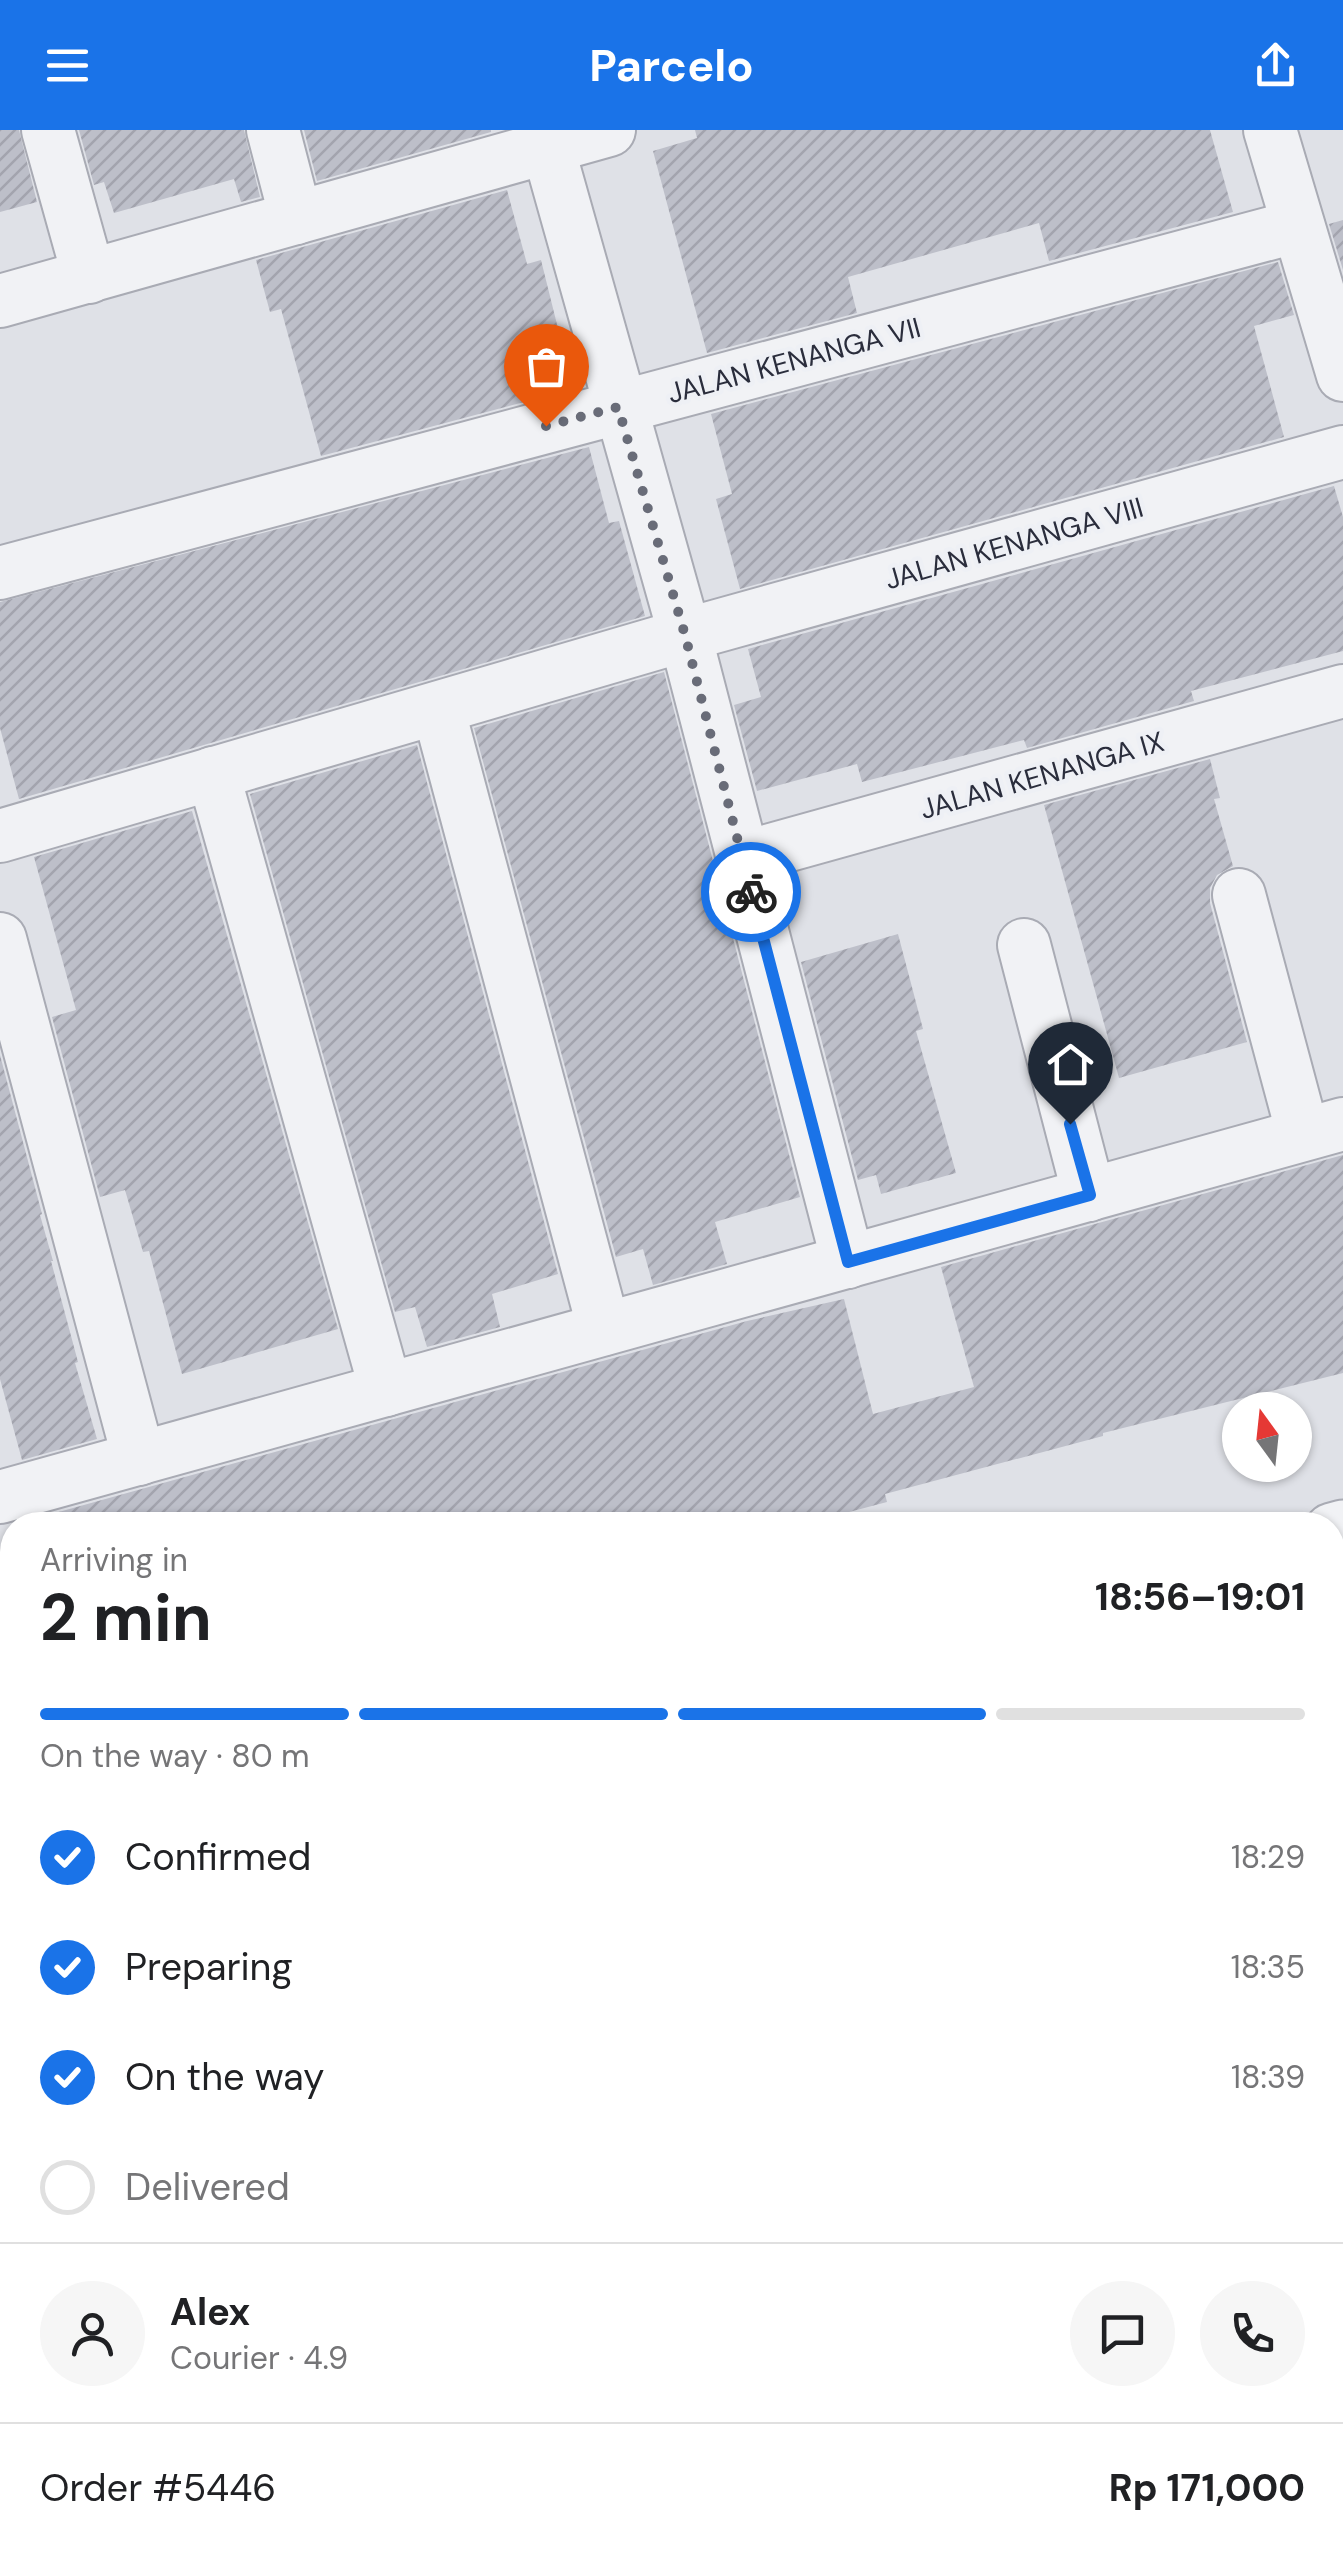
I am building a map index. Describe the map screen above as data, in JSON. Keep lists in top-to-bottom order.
{
  "streets": {
    "street": ["JALAN KENANGA VII", "JALAN KENANGA VIII", "JALAN KENANGA IX"]
  },
  "north": "top",
  "page": {
    "header": "Parcelo",
    "heading": ["2 min", "Arriving in", "18:56–19:01"],
    "panel": [
      "Alex",
      "Courier · 4.9",
      "Order #5446",
      "Rp 171,000"
    ],
    "bar": "On the way · 80 m",
    "list": [
      ["Confirmed", "18:29"],
      ["Preparing", "18:35"],
      ["On the way", "18:39"],
      "Delivered"
    ]
  }
}
